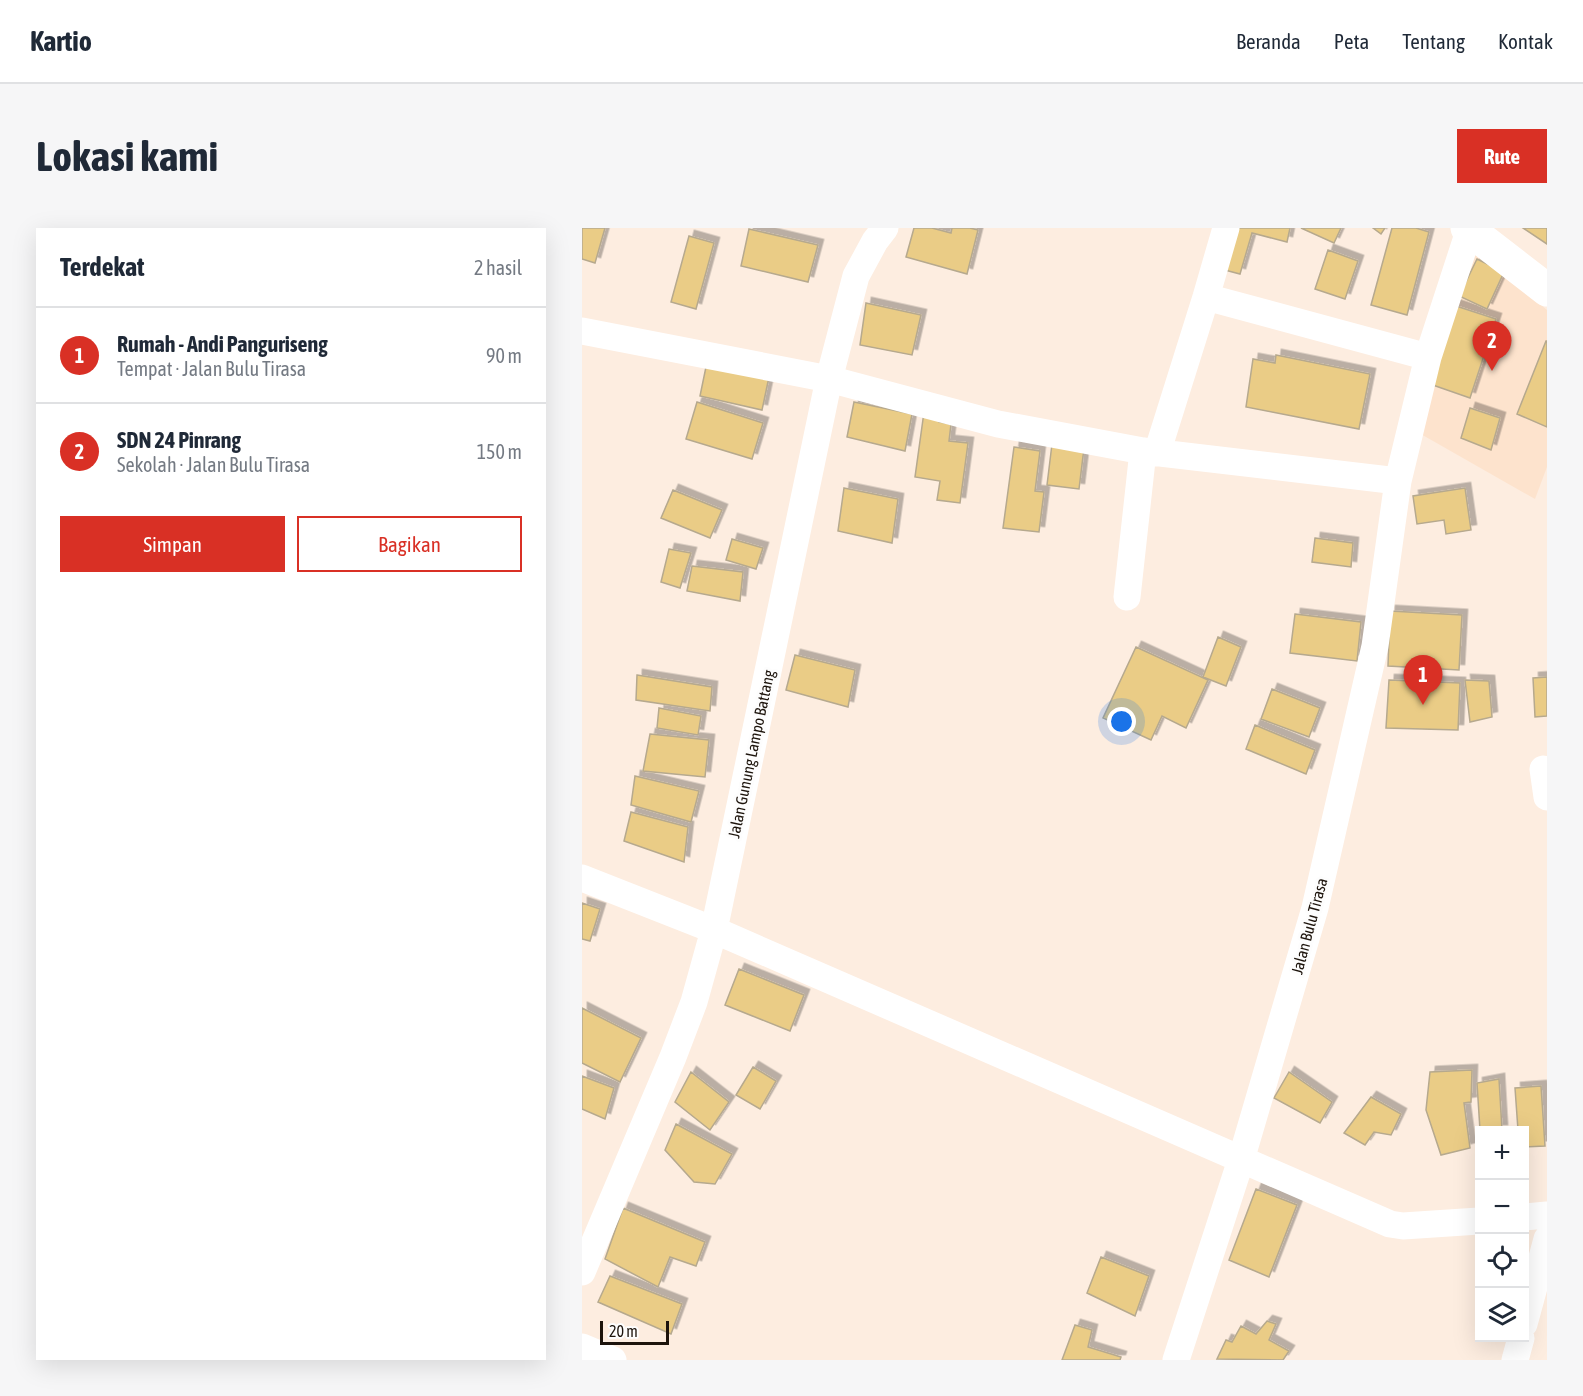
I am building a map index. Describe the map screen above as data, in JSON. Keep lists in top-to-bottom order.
{
  "streets": {
    "street": ["Jalan Gunung Lampo Battang", "Jalan Bulu Tirasa"]
  },
  "scale_bar": "20 m",
  "page": {
    "header": "Kartio",
    "nav": [
      "Beranda",
      "Peta",
      "Tentang",
      "Kontak"
    ],
    "buttons": [
      "Rute",
      ["Simpan", "Bagikan"]
    ],
    "title": "Lokasi kami",
    "heading": ["Terdekat", "2 hasil"],
    "list": [
      {
        "mark": "1",
        "name": "Rumah - Andi Panguriseng",
        "note": "Tempat · Jalan Bulu Tirasa",
        "value": "90 m"
      },
      {
        "mark": "2",
        "name": "SDN 24 Pinrang",
        "note": "Sekolah · Jalan Bulu Tirasa",
        "value": "150 m"
      }
    ],
    "pins": ["2", "1"],
    "map_buttons": ["+", "−"],
    "scale": "20 m"
  }
}
